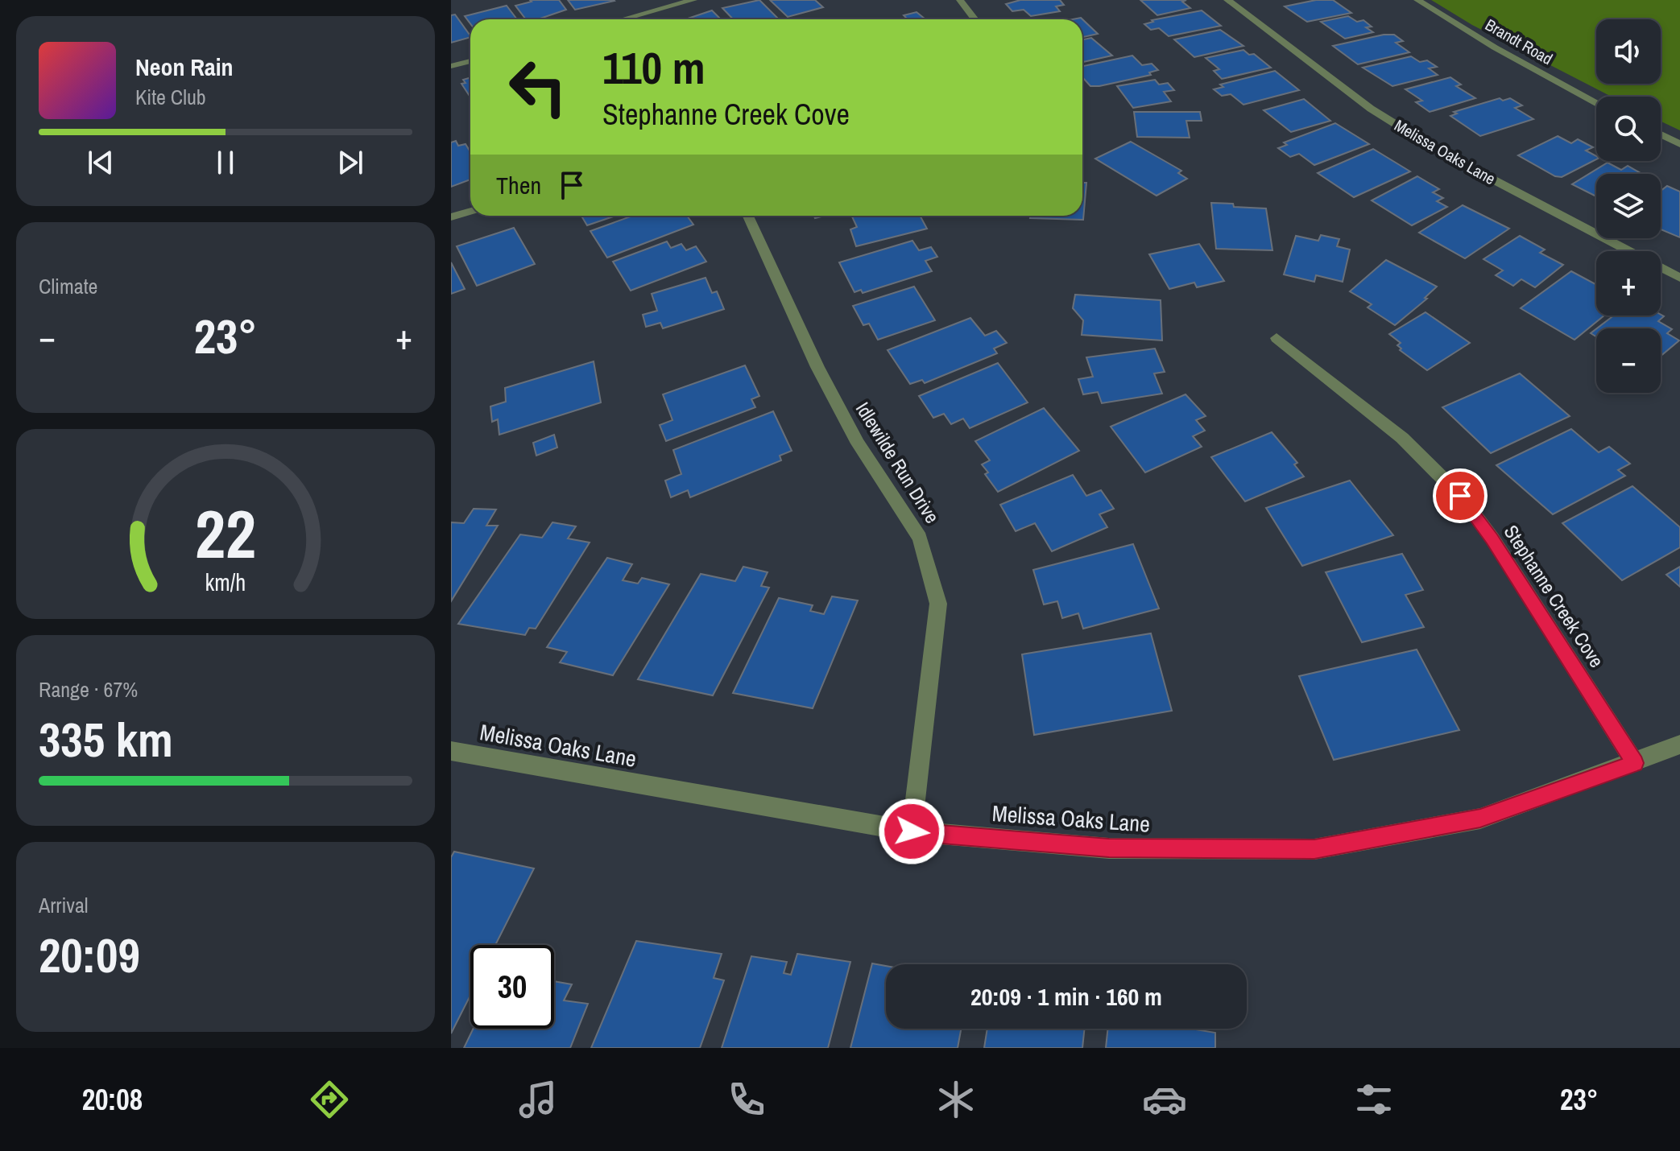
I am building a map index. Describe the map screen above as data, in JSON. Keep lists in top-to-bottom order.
{
  "streets": {
    "street": [
      "Brandt Road",
      "Melissa Oaks Lane",
      "Idlewilde Run Drive",
      "Stephanne Creek Cove"
    ]
  },
  "crossings": [
    ["Melissa Oaks Lane", "Idlewilde Run Drive"],
    ["Melissa Oaks Lane", "Stephanne Creek Cove"]
  ],
  "page": {
    "map_buttons": ["+", "−"],
    "turn": ["110 m", "Stephanne Creek Cove"],
    "song": ["Neon Rain", "Kite Club"],
    "then": "Then",
    "tile": [
      "Climate",
      ["Range · 67%", "335 km"],
      ["Arrival", "20:09"]
    ],
    "heat": ["−", "23°", "+"],
    "limit": "30",
    "trip": "20:09 · 1 min · 160 m",
    "tabs": ["20:08", "23°"],
    "gauge": ["22", "km/h"]
  }
}
